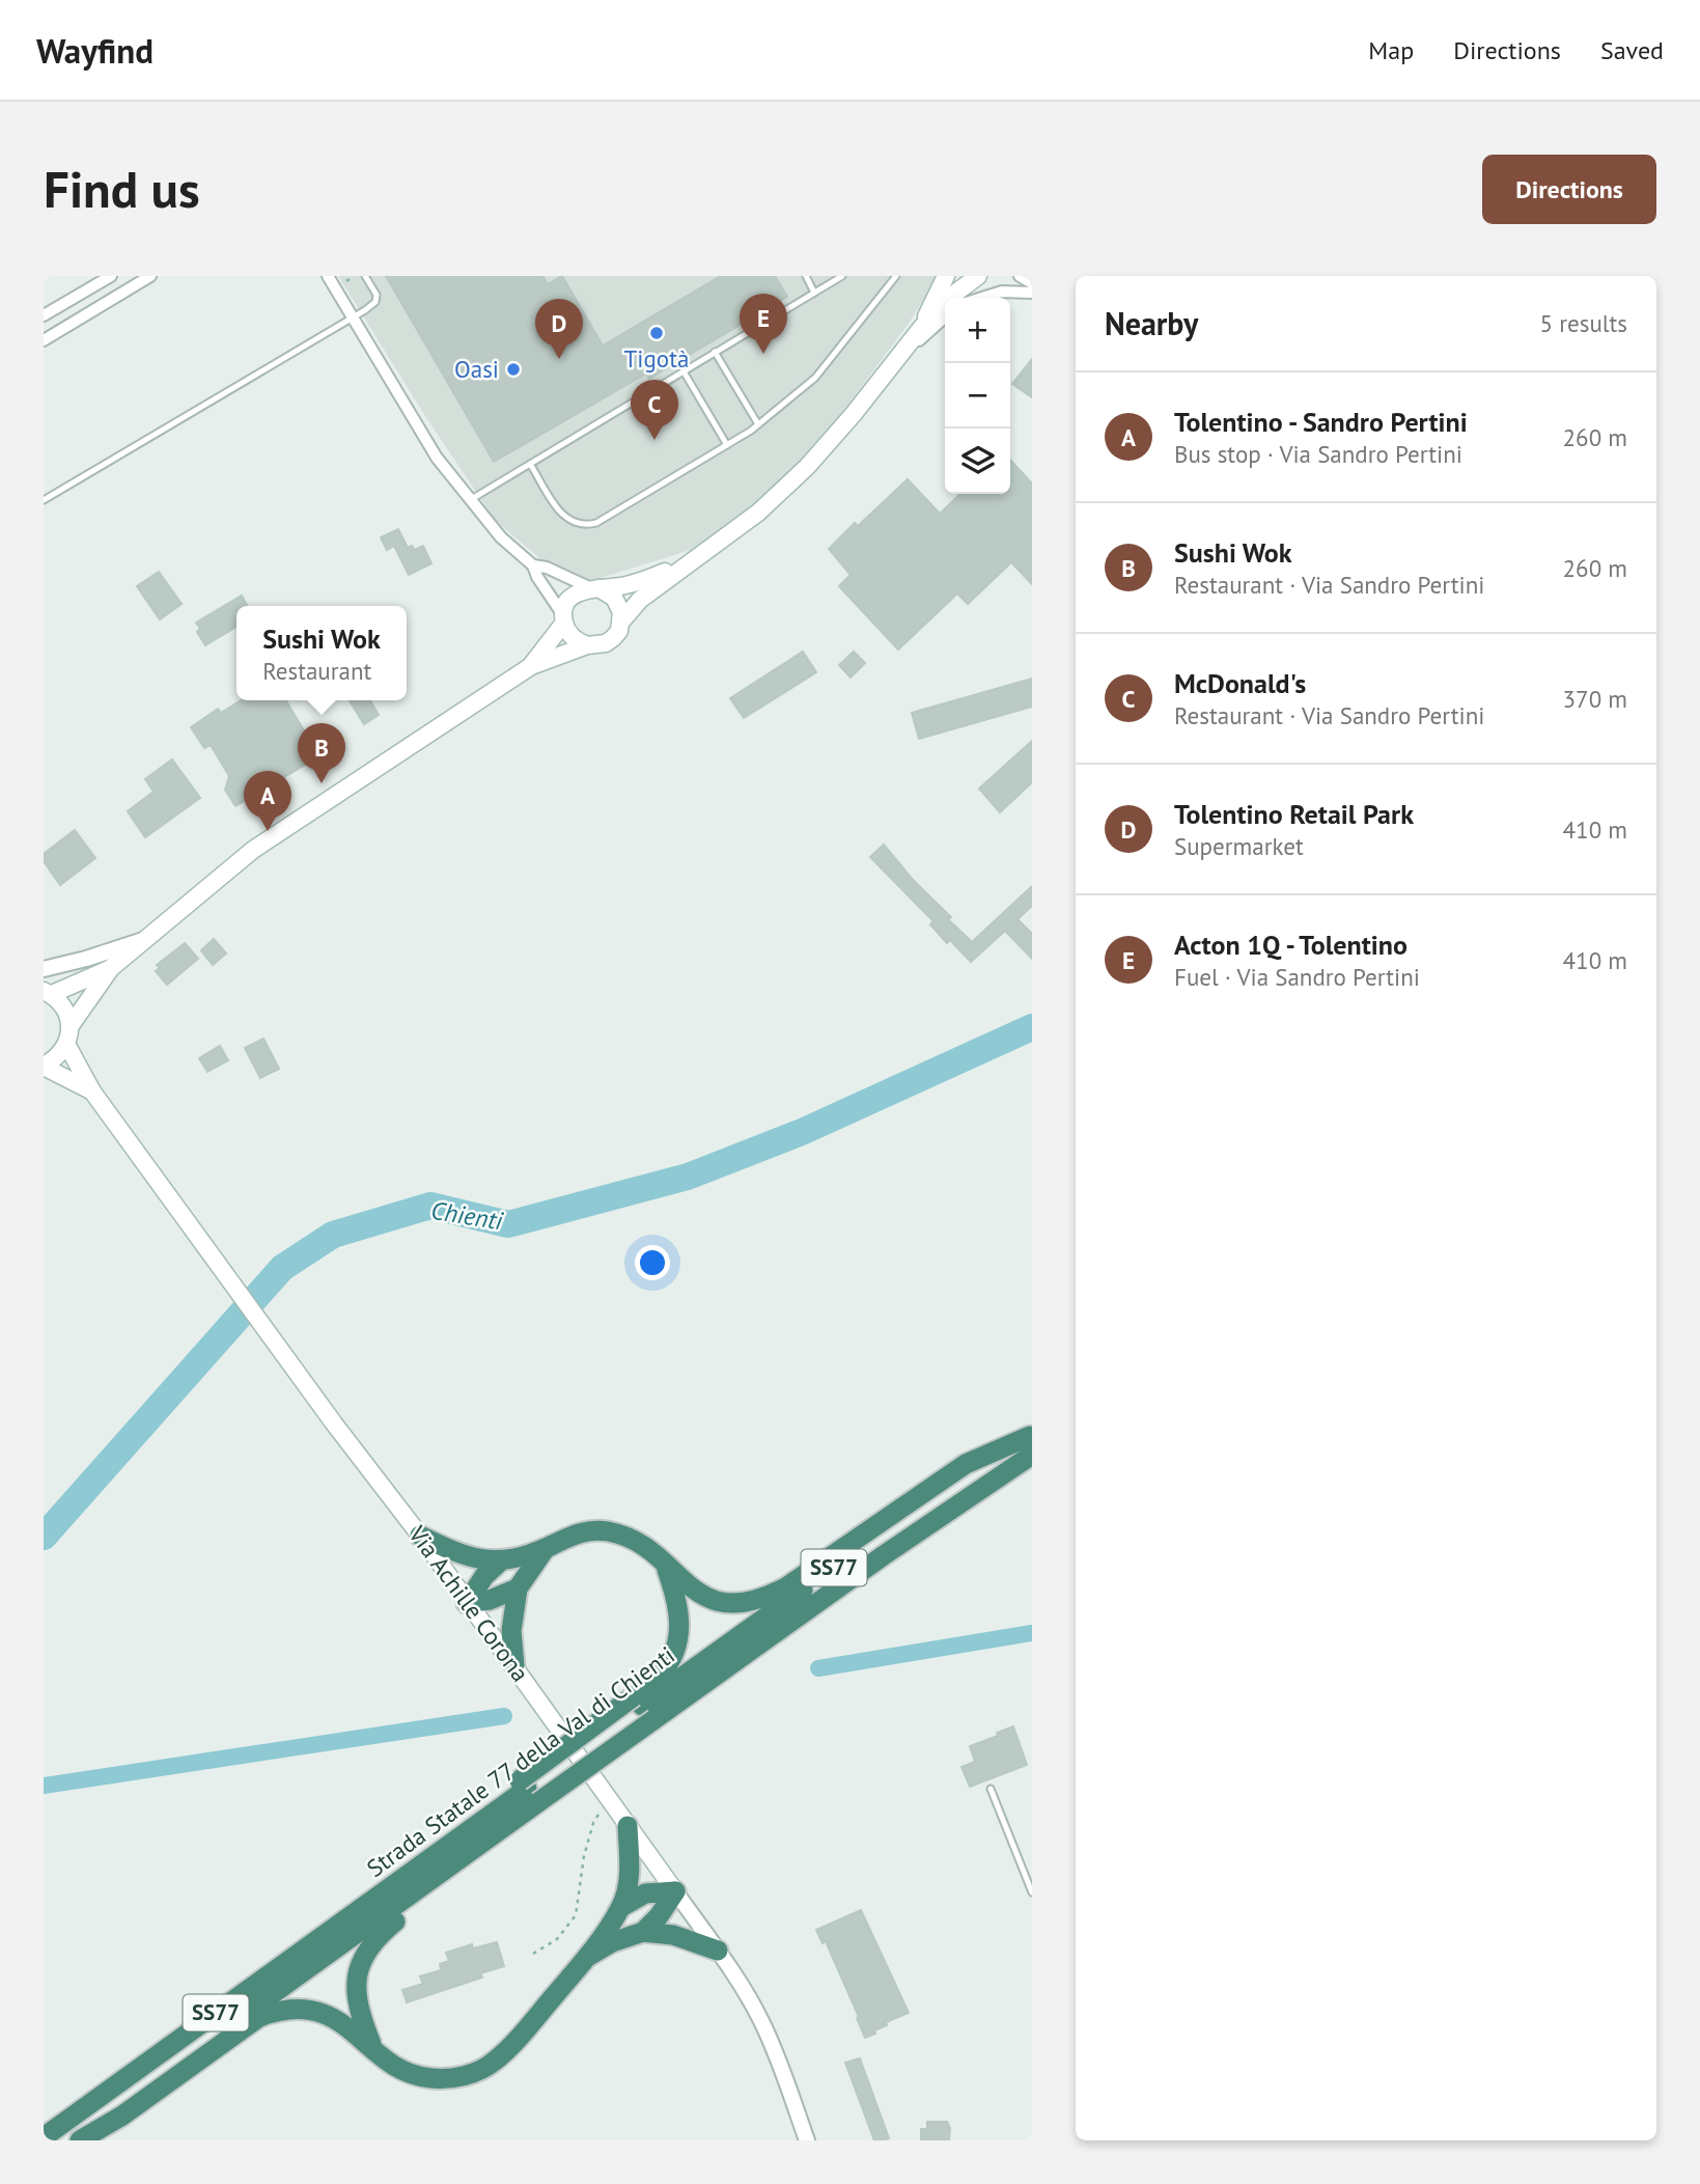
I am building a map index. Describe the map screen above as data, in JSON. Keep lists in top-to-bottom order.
{
  "streets": {
    "highway": ["SS77", "Strada Statale 77 della Val di Chienti"],
    "main road": ["Via Achille Corona"]
  },
  "water": ["Chienti"],
  "places": ["Tigotà", "Oasi"],
  "page": {
    "header": "Wayfind",
    "nav": ["Map", "Directions", "Saved"],
    "buttons": "Directions",
    "title": "Find us",
    "heading": ["Nearby", "5 results"],
    "pins": [
      "E",
      "D",
      "C",
      "B",
      "A"
    ],
    "map_buttons": ["+", "−"],
    "list": [
      {
        "mark": "A",
        "name": "Tolentino - Sandro Pertini",
        "note": "Bus stop · Via Sandro Pertini",
        "value": "260 m"
      },
      {
        "mark": "B",
        "name": "Sushi Wok",
        "note": "Restaurant · Via Sandro Pertini",
        "value": "260 m"
      },
      {
        "mark": "C",
        "name": "McDonald's",
        "note": "Restaurant · Via Sandro Pertini",
        "value": "370 m"
      },
      {
        "mark": "D",
        "name": "Tolentino Retail Park",
        "note": "Supermarket",
        "value": "410 m"
      },
      {
        "mark": "E",
        "name": "Acton 1Q - Tolentino",
        "note": "Fuel · Via Sandro Pertini",
        "value": "410 m"
      }
    ],
    "popup": ["Sushi Wok", "Restaurant"]
  }
}
